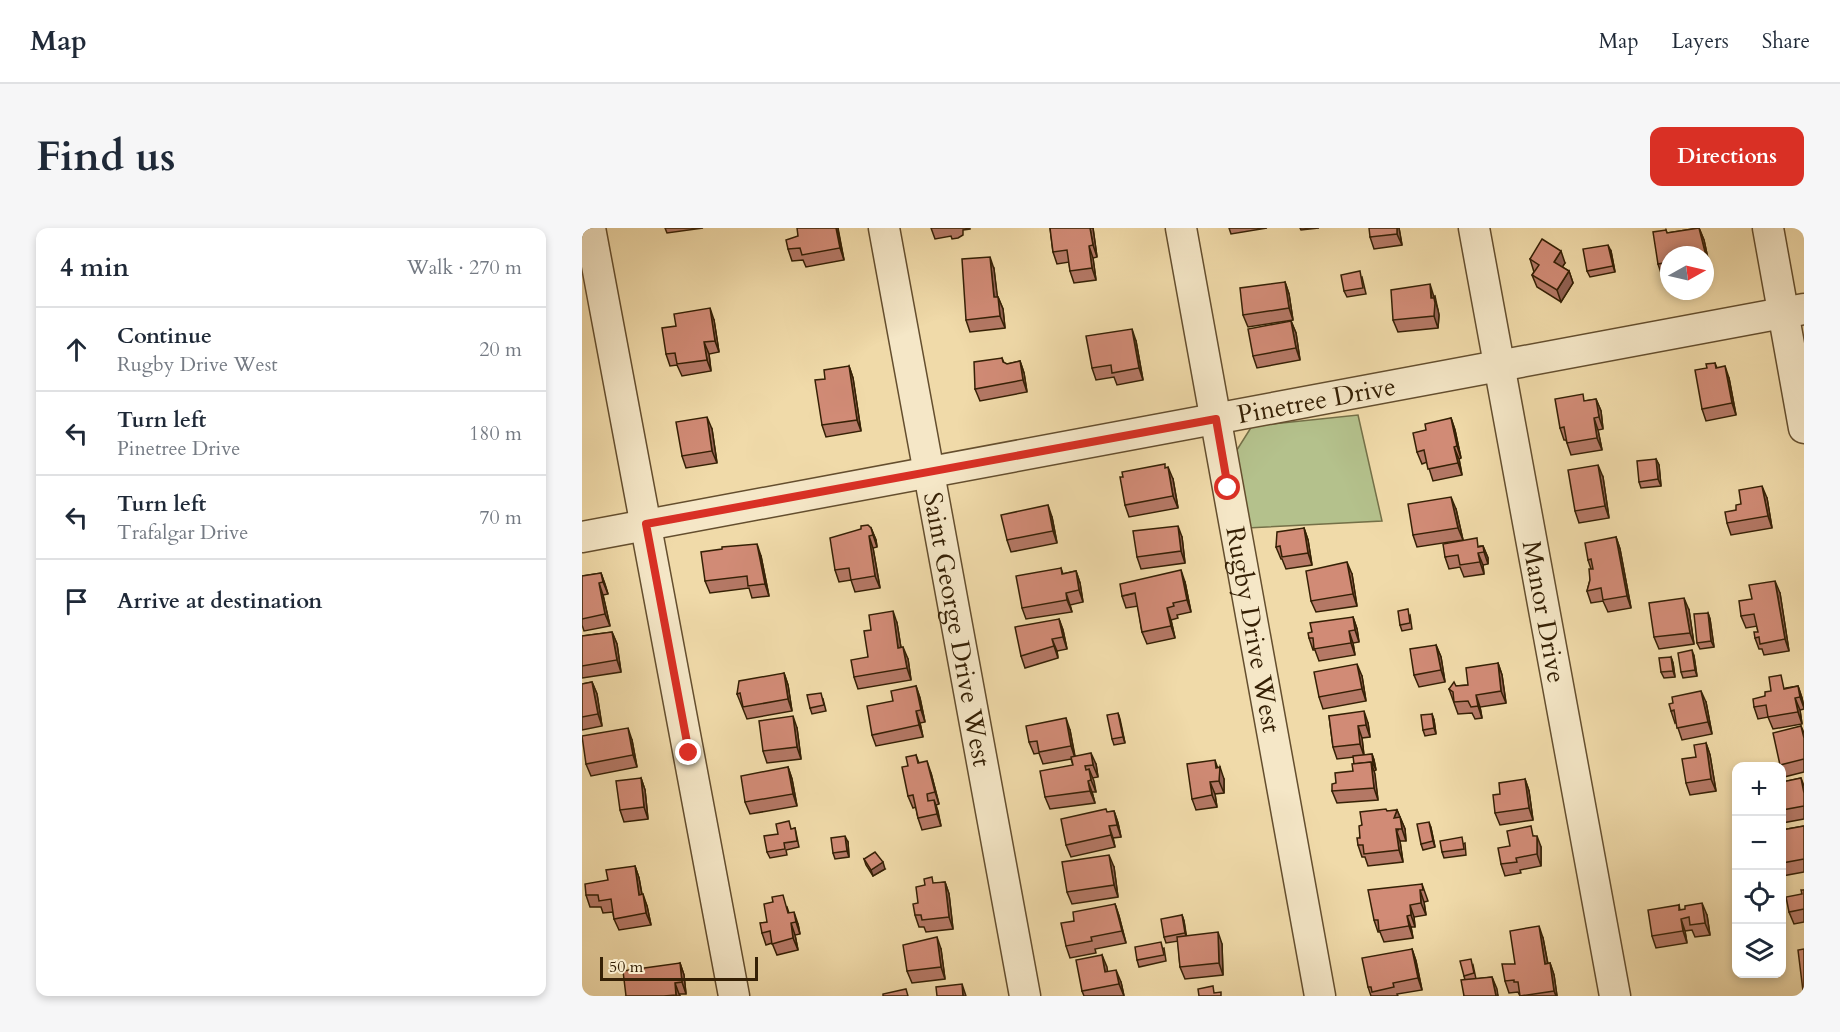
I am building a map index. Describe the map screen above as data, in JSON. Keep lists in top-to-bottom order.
{
  "streets": {
    "street": [
      "Pinetree Drive",
      "Manor Drive",
      "Saint George Drive West",
      "Rugby Drive West"
    ]
  },
  "crossings": [
    ["Pinetree Drive", "Manor Drive"],
    ["Pinetree Drive", "Saint George Drive West"],
    ["Pinetree Drive", "Rugby Drive West"]
  ],
  "scale_bar": "50 m",
  "north": "right",
  "page": {
    "header": "Map",
    "nav": ["Map", "Layers", "Share"],
    "buttons": "Directions",
    "title": "Find us",
    "heading": ["4 min", "Walk · 270 m"],
    "list": [
      ["Continue", "Rugby Drive West", "20 m"],
      ["Turn left", "Pinetree Drive", "180 m"],
      ["Turn left", "Trafalgar Drive", "70 m"],
      "Arrive at destination"
    ],
    "map_buttons": ["+", "−"],
    "scale": "50 m"
  }
}
